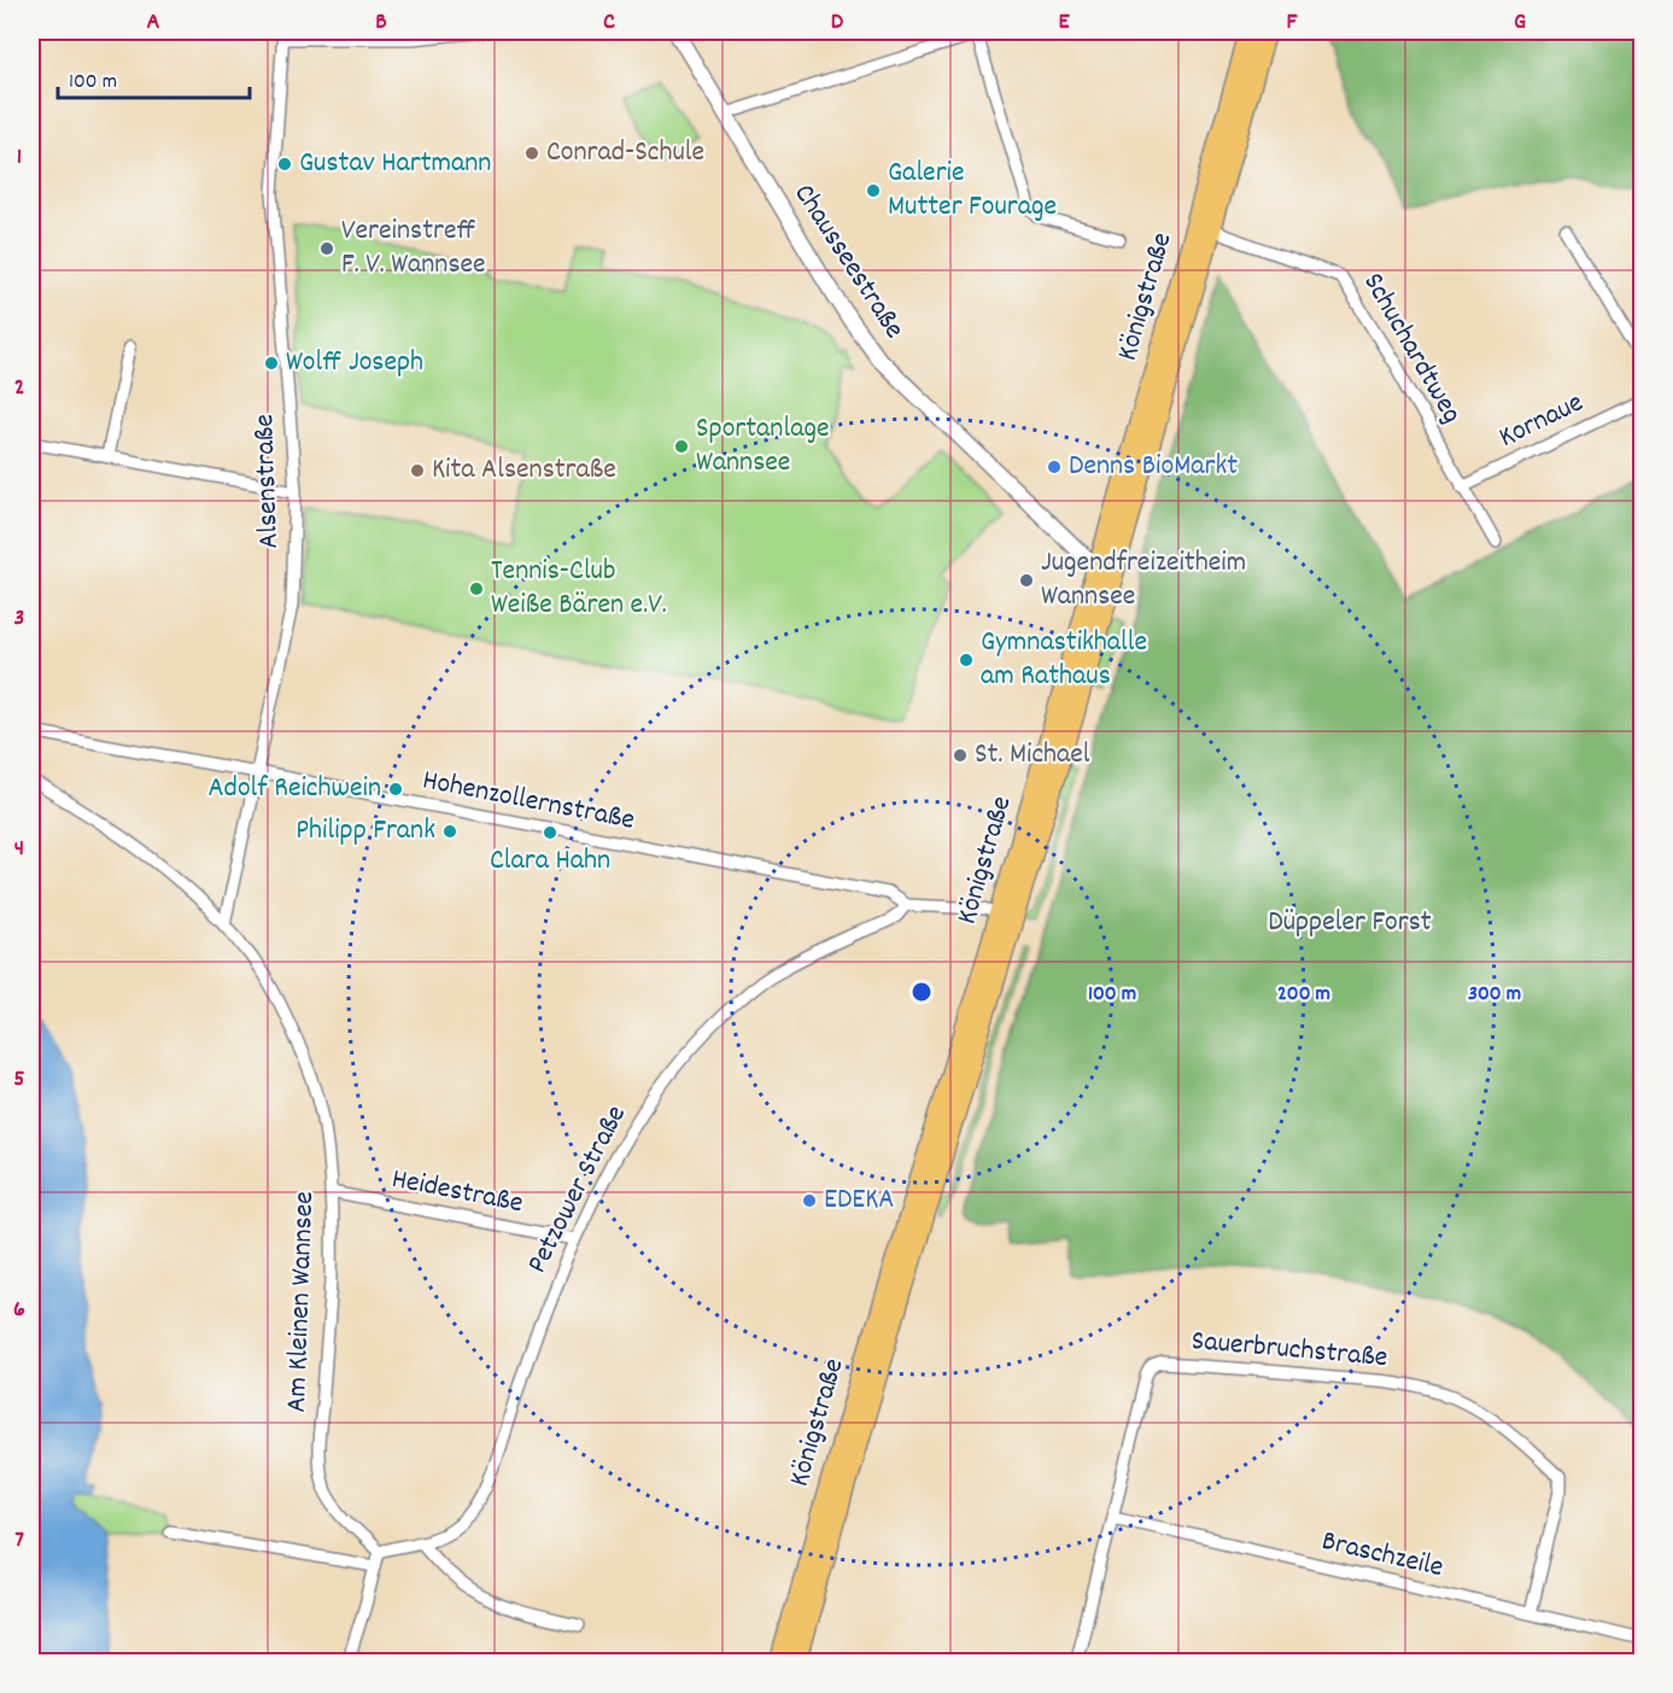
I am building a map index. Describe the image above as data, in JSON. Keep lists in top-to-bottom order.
{
  "streets": {
    "main road": ["Königstraße"],
    "street": [
      "Chausseestraße",
      "Schuchardtweg",
      "Kornaue",
      "Alsenstraße",
      "Hohenzollernstraße",
      "Petzower Straße",
      "Heidestraße",
      "Am Kleinen Wannsee",
      "Sauerbruchstraße",
      "Braschzeile"
    ]
  },
  "crossings": [
    ["Chausseestraße", "Königstraße"],
    ["Königstraße", "Schuchardtweg"],
    ["Königstraße", "Hohenzollernstraße"],
    ["Schuchardtweg", "Kornaue"],
    ["Alsenstraße", "Hohenzollernstraße"],
    ["Alsenstraße", "Am Kleinen Wannsee"],
    ["Hohenzollernstraße", "Petzower Straße"],
    ["Petzower Straße", "Heidestraße"],
    ["Petzower Straße", "Am Kleinen Wannsee"],
    ["Heidestraße", "Am Kleinen Wannsee"],
    ["Sauerbruchstraße", "Braschzeile"]
  ],
  "parks": ["Düppeler Forst"],
  "places": [
    "Conrad-Schule",
    "Gustav Hartmann",
    "Galerie Mutter Fourage",
    "Vereinstreff F. V. Wannsee",
    "Wolff Joseph",
    "Sportanlage Wannsee",
    "Denns BioMarkt",
    "Kita Alsenstraße",
    "Jugendfreizeitheim Wannsee",
    "Tennis-Club Weiße Bären e.V.",
    "Gymnastikhalle am Rathaus",
    "St. Michael",
    "Adolf Reichwein",
    "Philipp Frank",
    "Clara Hahn",
    "EDEKA"
  ],
  "scale_bar": "100 m",
  "grid": {
    "columns": [
      "A",
      "B",
      "C",
      "D",
      "E",
      "F",
      "G"
    ],
    "rows": [
      "1",
      "2",
      "3",
      "4",
      "5",
      "6",
      "7"
    ]
  },
  "rings": ["100 m", "200 m", "300 m"]
}
